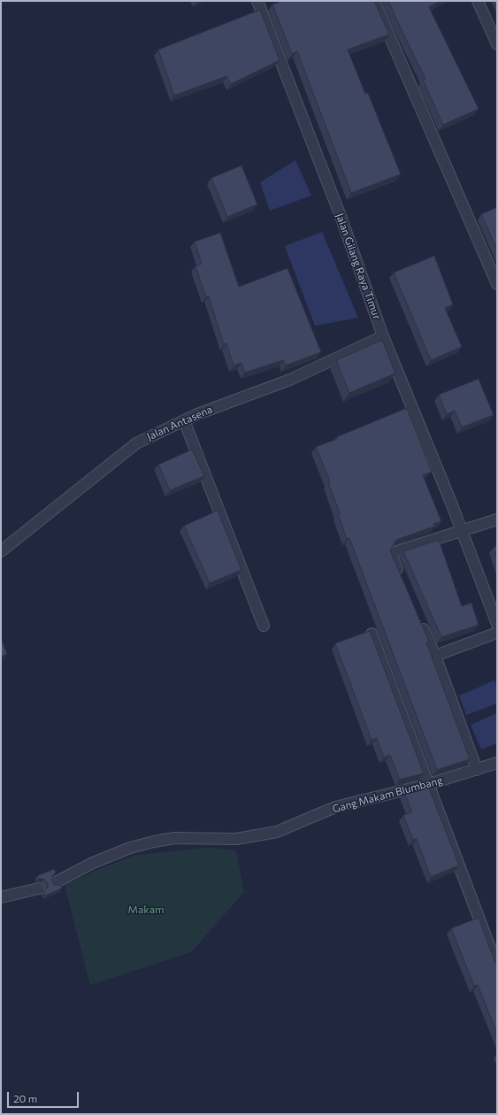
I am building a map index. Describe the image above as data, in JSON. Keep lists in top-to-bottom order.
{
  "streets": {
    "street": ["Jalan Gilang Raya Timur", "Jalan Antasena", "Gang Makam Blumbang"]
  },
  "crossings": [
    ["Jalan Gilang Raya Timur", "Jalan Antasena"]
  ],
  "parks": ["Makam"],
  "scale_bar": "20 m"
}
